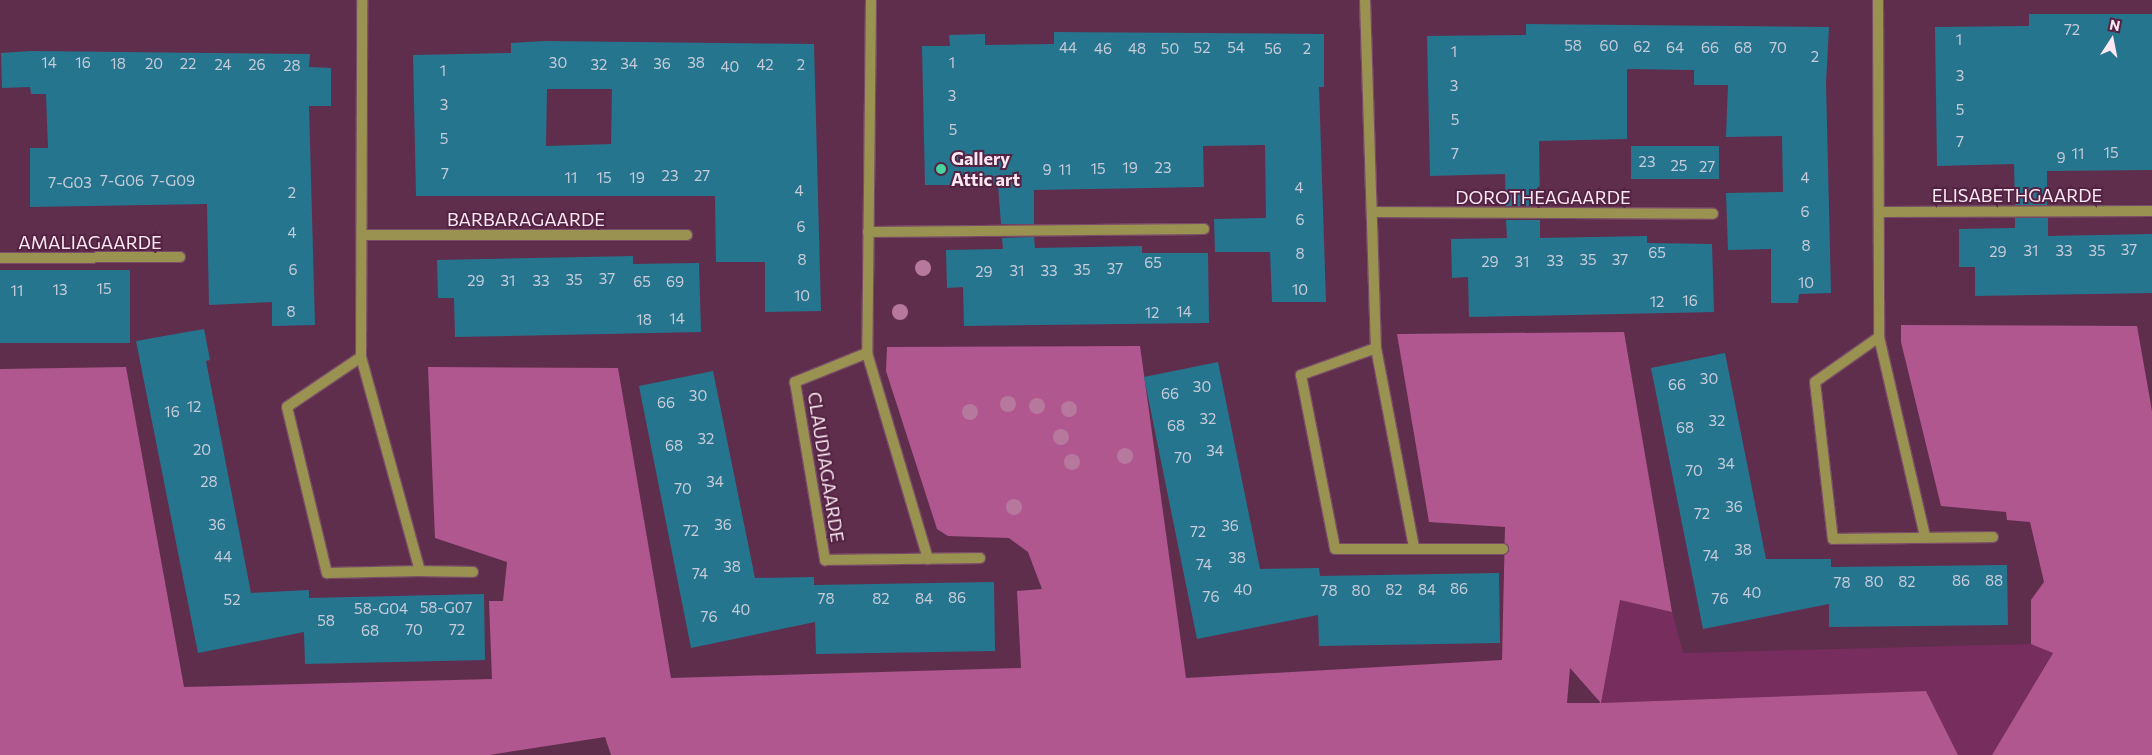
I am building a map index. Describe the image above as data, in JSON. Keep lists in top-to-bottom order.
{
  "streets": {
    "street": [
      "ELISABETHGAARDE",
      "DOROTHEAGAARDE",
      "BARBARAGAARDE",
      "AMALIAGAARDE",
      "CLAUDIAGAARDE"
    ]
  },
  "places": ["Gallery Attic art"],
  "house_numbers": [
    "72",
    "1",
    "58",
    "60",
    "62",
    "44",
    "52",
    "54",
    "64",
    "66",
    "68",
    "70",
    "46",
    "48",
    "50",
    "56",
    "2",
    "1",
    "2",
    "14",
    "16",
    "30",
    "38",
    "1",
    "18",
    "20",
    "22",
    "34",
    "36",
    "24",
    "26",
    "32",
    "42",
    "2",
    "28",
    "40",
    "1",
    "3",
    "3",
    "3",
    "3",
    "5",
    "5",
    "5",
    "5",
    "7",
    "15",
    "7",
    "11",
    "9",
    "23",
    "25",
    "27",
    "19",
    "23",
    "15",
    "9",
    "11",
    "7",
    "23",
    "27",
    "11",
    "15",
    "19",
    "4",
    "7-G06",
    "7-G09",
    "7-G03",
    "4",
    "4",
    "2",
    "6",
    "6",
    "6",
    "4",
    "8",
    "37",
    "31",
    "33",
    "35",
    "29",
    "65",
    "8",
    "8",
    "35",
    "37",
    "33",
    "29",
    "31",
    "65",
    "37",
    "6",
    "35",
    "31",
    "33",
    "29",
    "37",
    "35",
    "29",
    "31",
    "33",
    "65",
    "69",
    "10",
    "15",
    "13",
    "10",
    "11",
    "10",
    "16",
    "12",
    "8",
    "14",
    "12",
    "14",
    "18",
    "30",
    "66",
    "30",
    "66",
    "30",
    "66",
    "12",
    "16",
    "32",
    "32",
    "68",
    "68",
    "32",
    "68",
    "20",
    "34",
    "70",
    "34",
    "70",
    "28",
    "34",
    "70",
    "36",
    "72",
    "36",
    "36",
    "36",
    "72",
    "72",
    "38",
    "74",
    "44",
    "38",
    "74",
    "38",
    "74",
    "86",
    "88",
    "80",
    "82",
    "78",
    "86",
    "40",
    "82",
    "84",
    "78",
    "80",
    "40",
    "76",
    "86",
    "78",
    "82",
    "84",
    "76",
    "52",
    "58-G07",
    "58-G04",
    "40",
    "76",
    "58",
    "70",
    "72",
    "68"
  ],
  "north": "top"
}
